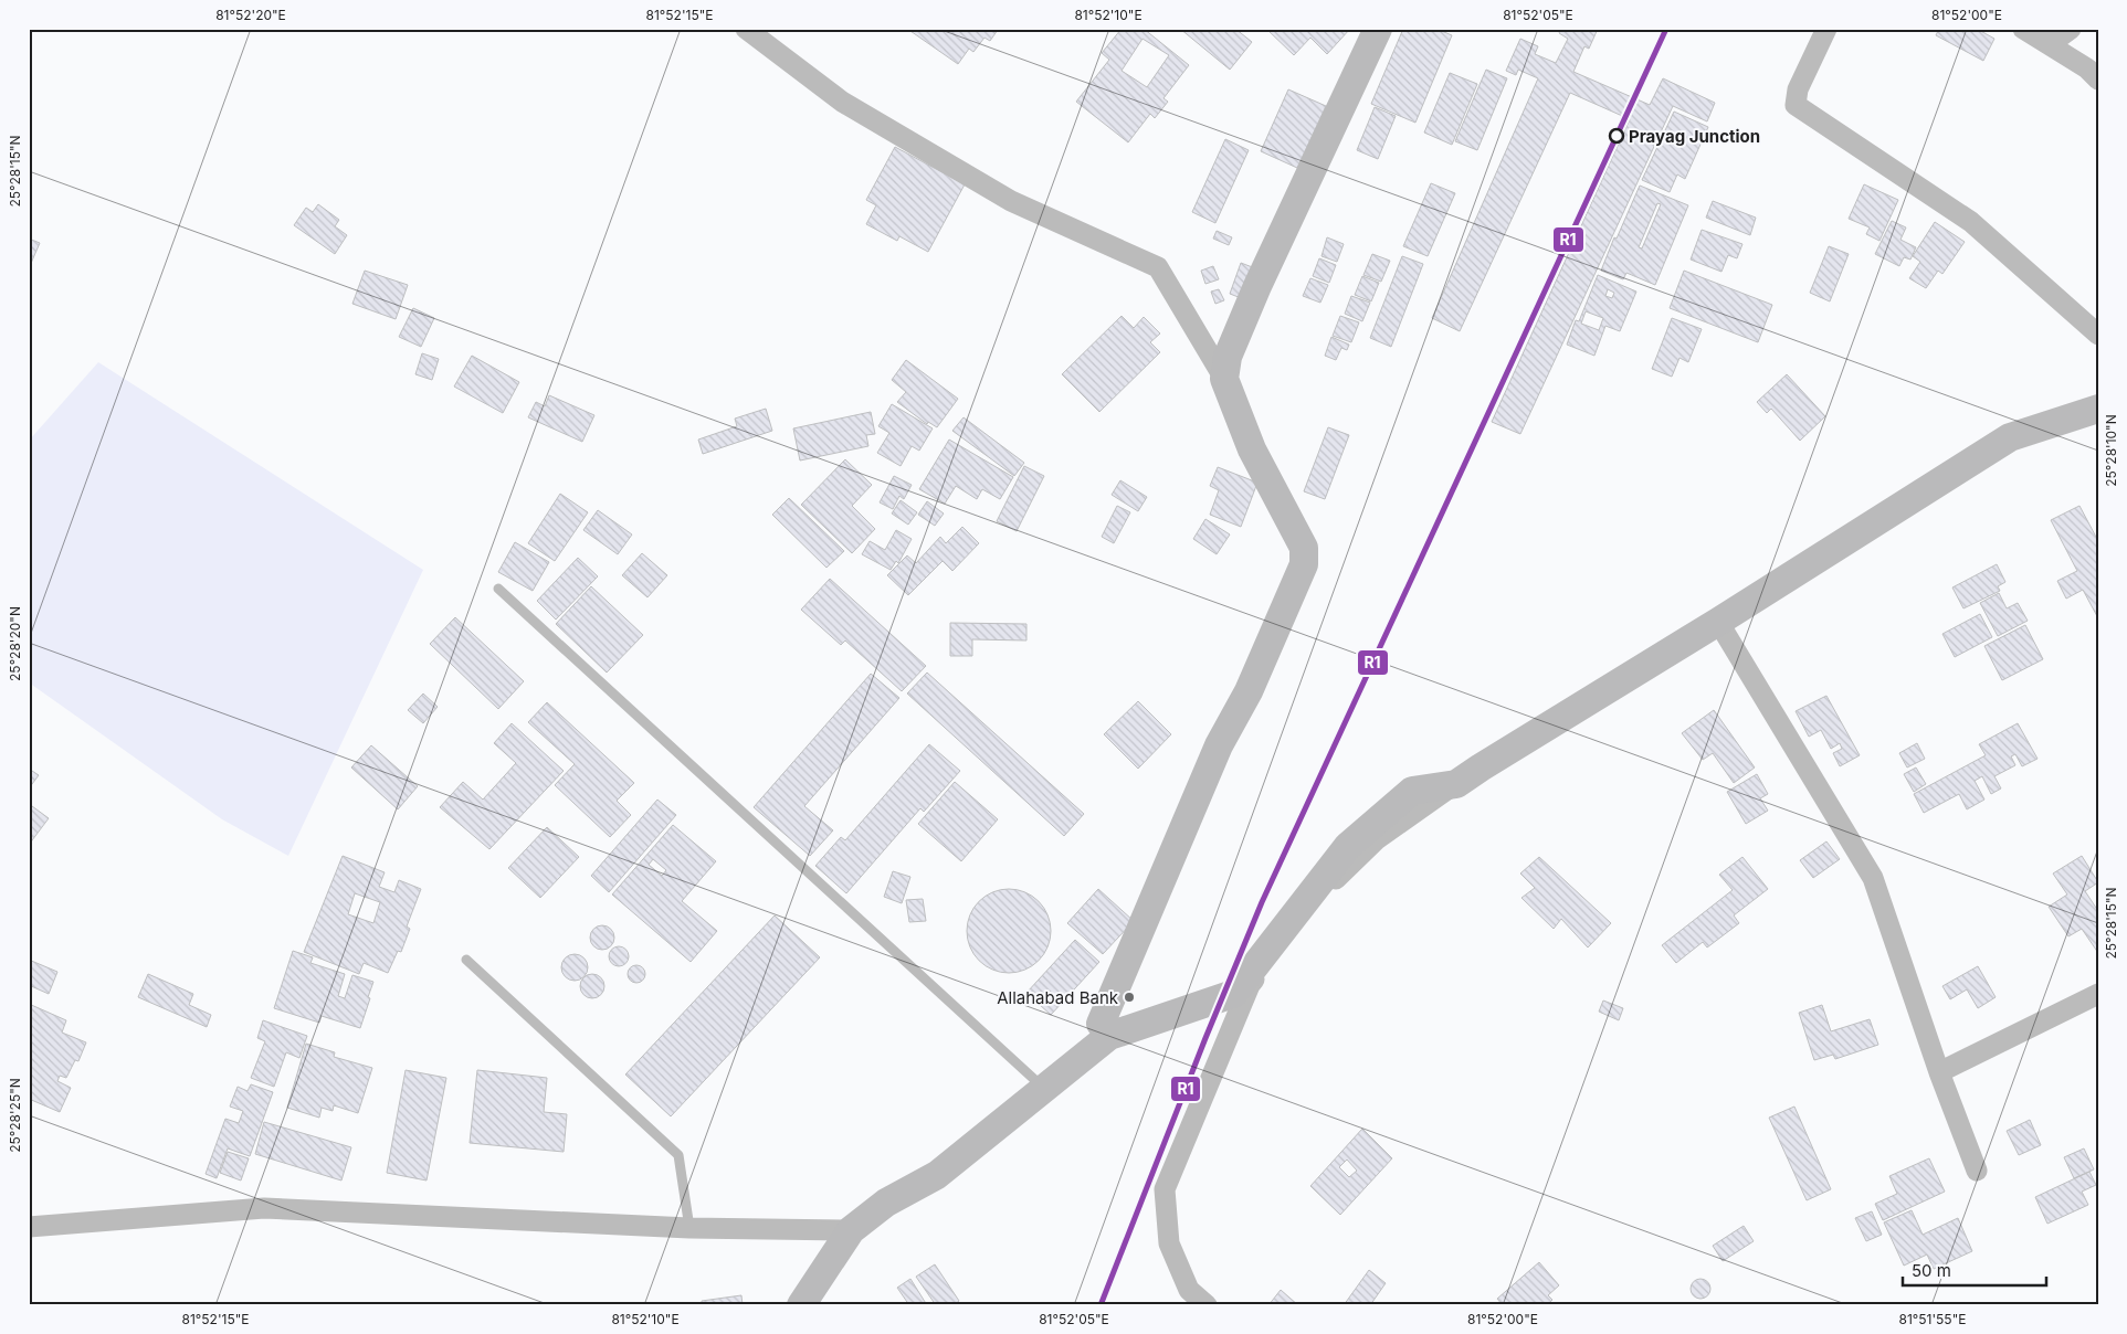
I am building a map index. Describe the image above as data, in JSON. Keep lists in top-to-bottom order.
{
  "places": ["Prayag Junction", "Allahabad Bank"],
  "lines": ["transit line R1"],
  "scale_bar": "50 m",
  "coordinates": [
    "81°52'20\"E",
    "81°52'15\"E",
    "81°52'10\"E",
    "81°52'05\"E",
    "81°52'00\"E",
    "25°28'15\"N",
    "25°28'10\"N",
    "25°28'20\"N",
    "25°28'25\"N",
    "81°51'55\"E"
  ]
}
